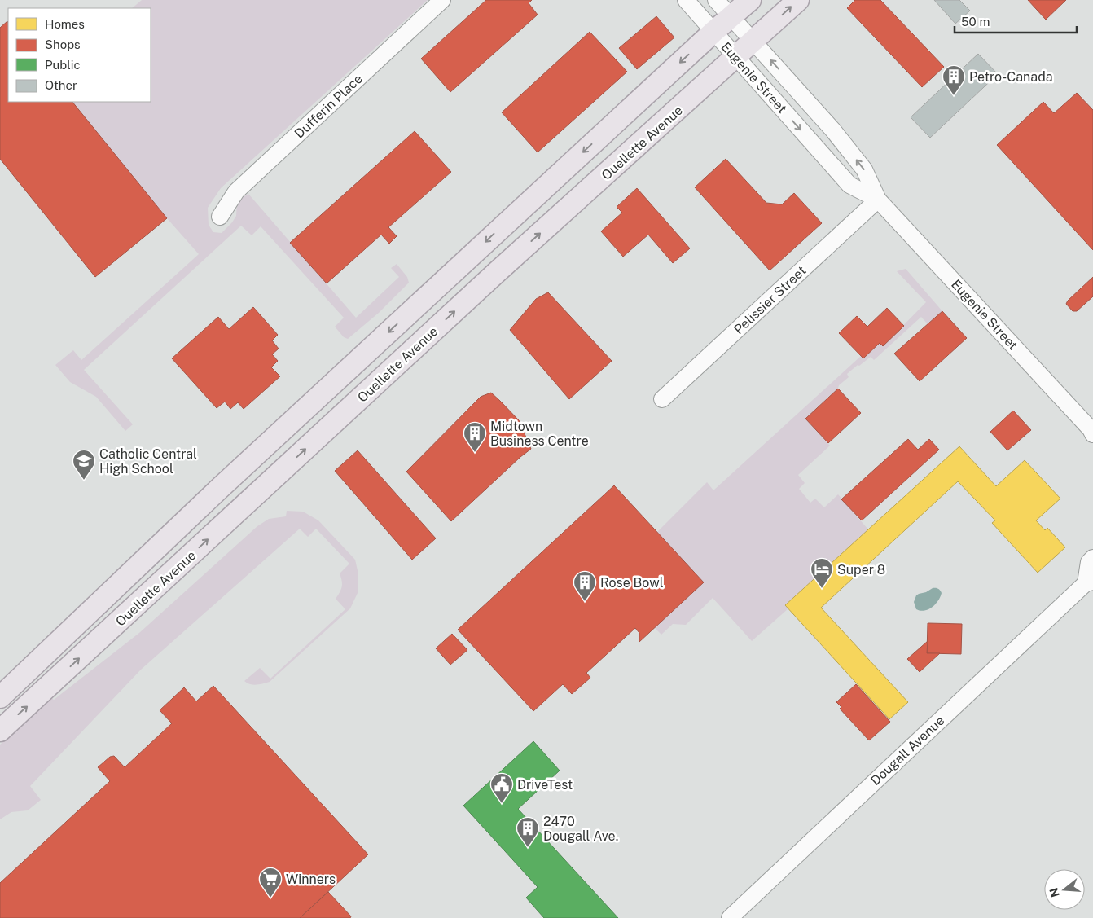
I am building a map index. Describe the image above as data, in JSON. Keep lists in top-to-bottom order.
{
  "streets": {
    "main road": ["Ouellette Avenue"],
    "street": [
      "Eugenie Street",
      "Dufferin Place",
      "Pelissier Street",
      "Dougall Avenue"
    ]
  },
  "crossings": [
    ["Eugenie Street", "Ouellette Avenue"],
    ["Eugenie Street", "Pelissier Street"]
  ],
  "places": {
    "building": [
      "Petro-Canada",
      "Midtown Business Centre",
      "Rose Bowl",
      "2470 Dougall Ave."
    ],
    "school or university": ["Catholic Central High School"],
    "hotel": ["Super 8"],
    "public building": ["DriveTest"],
    "supermarket": ["Winners"]
  },
  "legend": [
    "Homes",
    "Shops",
    "Public",
    "Other"
  ],
  "scale_bar": "50 m",
  "north": "left"
}
